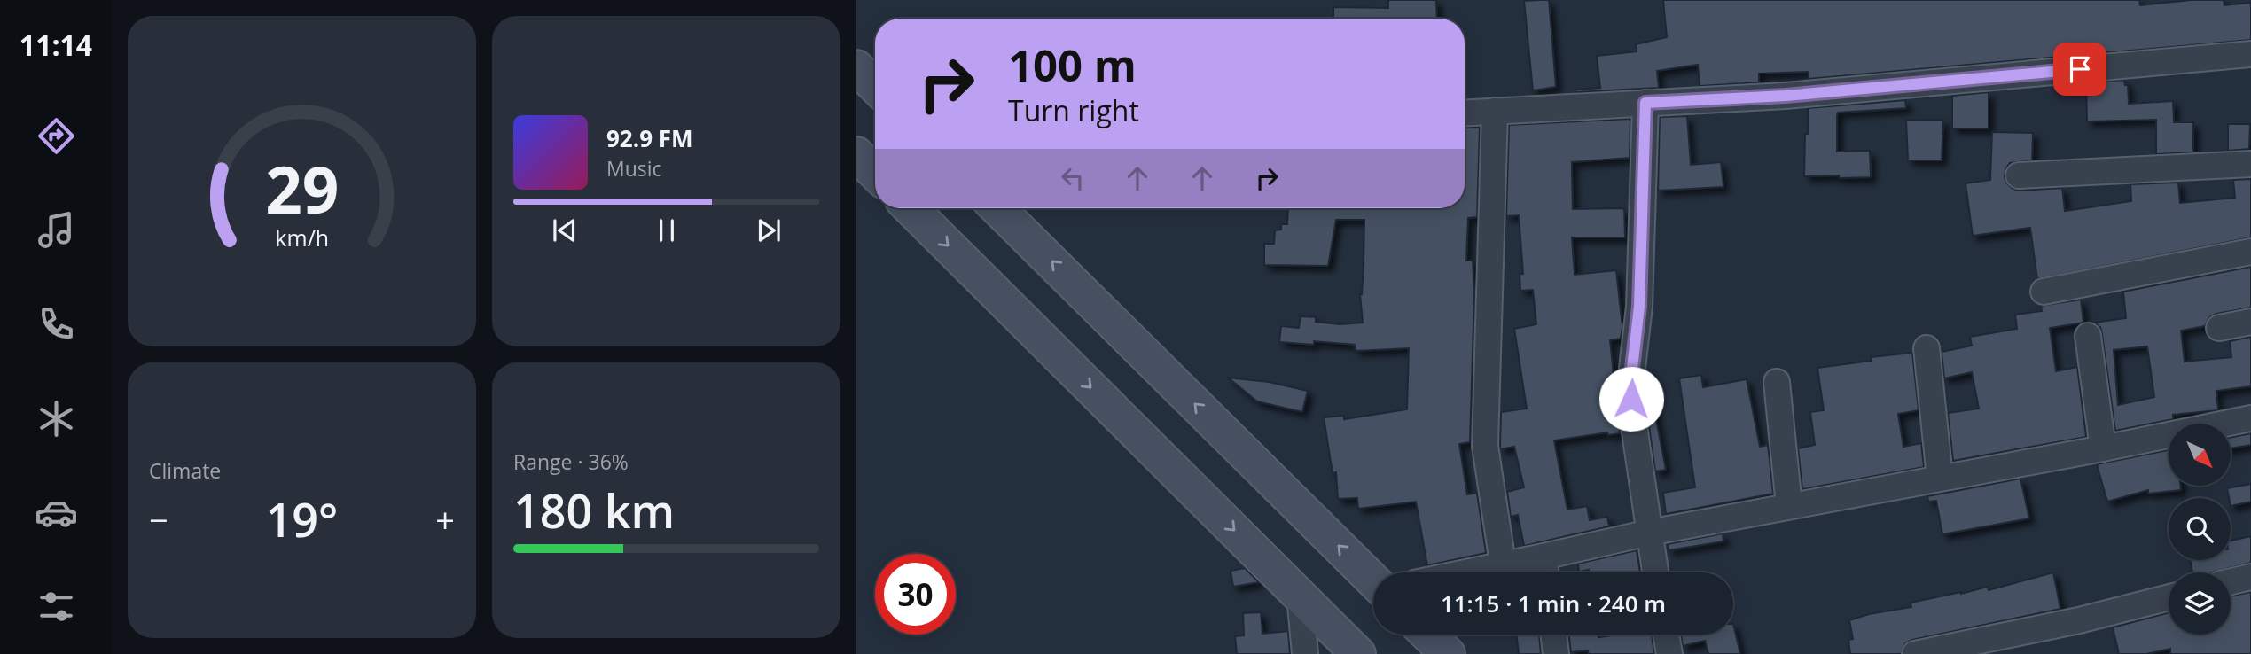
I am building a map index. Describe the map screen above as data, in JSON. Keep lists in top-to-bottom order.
{
  "north": "bottom right",
  "page": {
    "tabs": "11:14",
    "turn": ["100 m", "Turn right"],
    "song": ["92.9 FM", "Music"],
    "tile": [
      "Climate",
      ["Range · 36%", "180 km"]
    ],
    "heat": ["−", "19°", "+"],
    "limit": "30",
    "trip": "11:15 · 1 min · 240 m",
    "gauge": ["29", "km/h"]
  }
}
